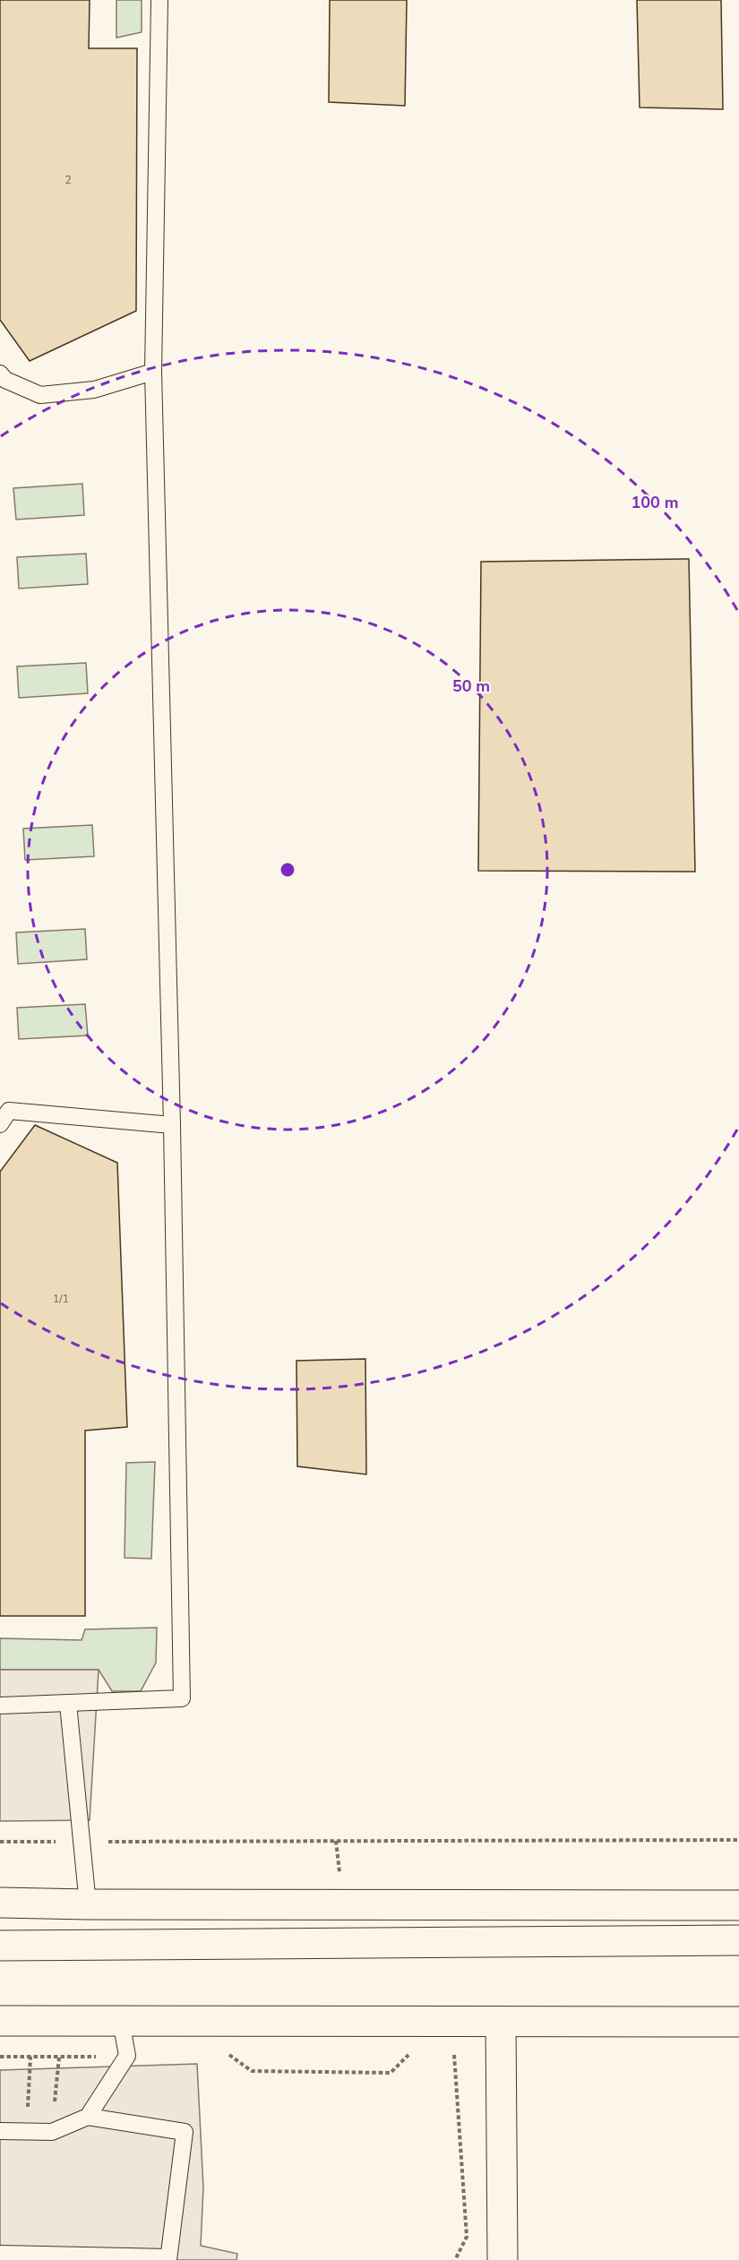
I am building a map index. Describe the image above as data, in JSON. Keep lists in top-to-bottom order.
{
  "house_numbers": ["2", "1/1"],
  "rings": ["100 m", "50 m"]
}
